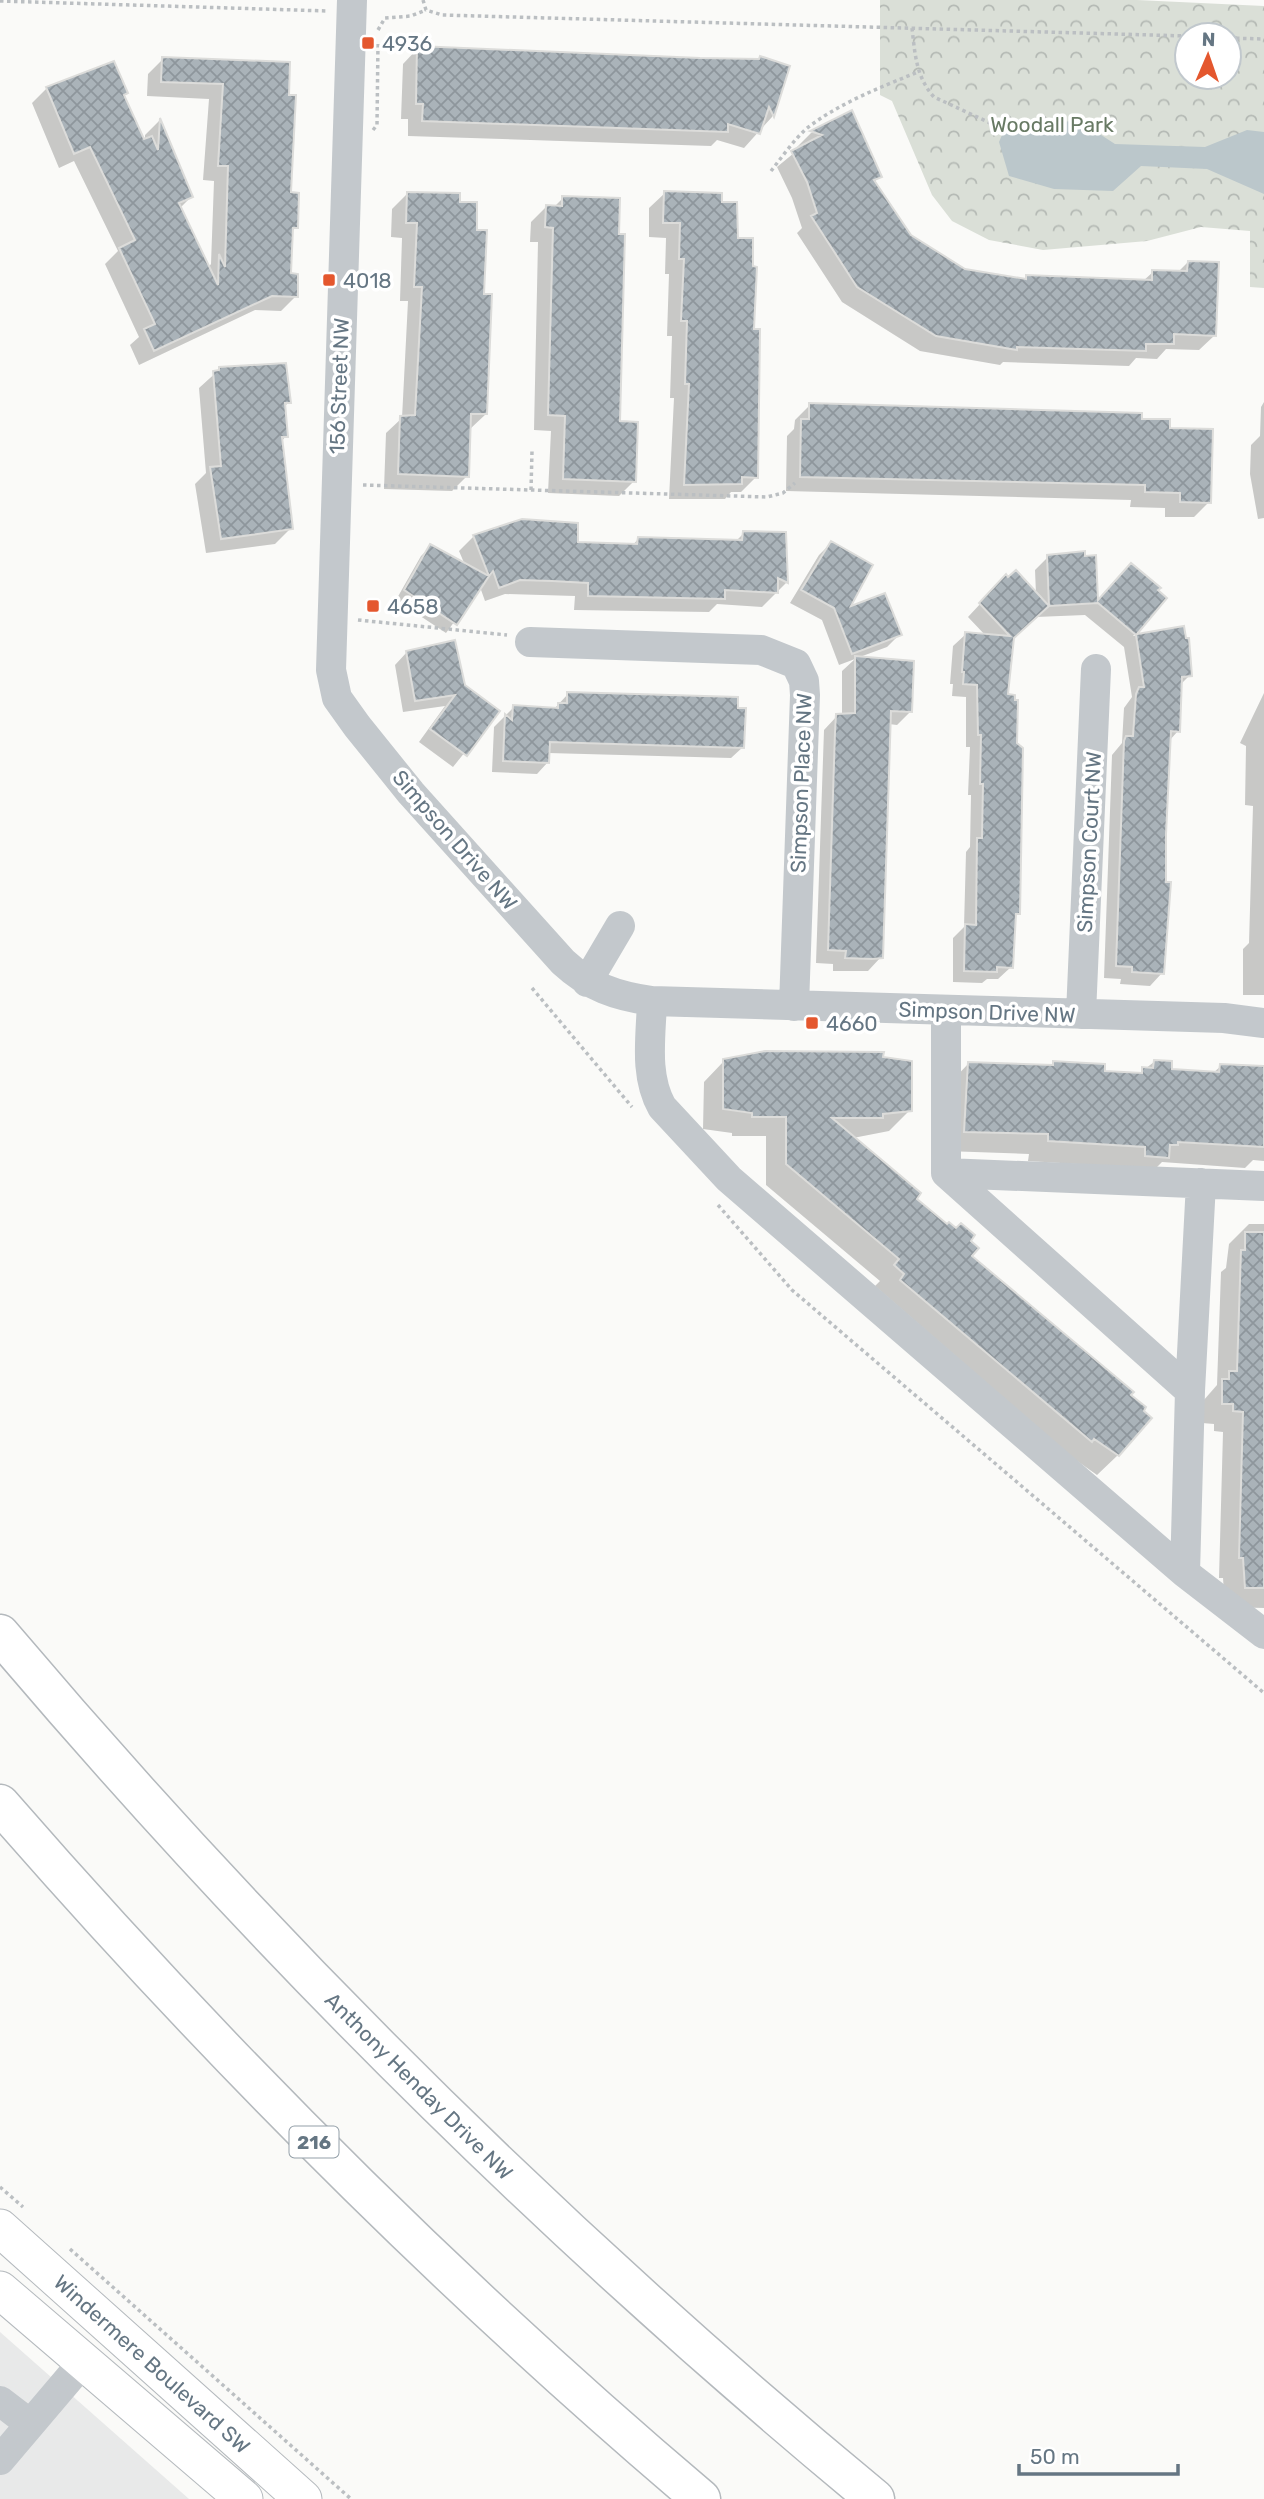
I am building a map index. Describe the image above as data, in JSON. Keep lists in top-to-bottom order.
{
  "streets": {
    "highway": ["Anthony Henday Drive NW", "216"],
    "main road": ["Windermere Boulevard SW"],
    "street": [
      "156 Street NW",
      "Simpson Place NW",
      "Simpson Drive NW",
      "Simpson Court NW"
    ]
  },
  "crossings": [
    ["156 Street NW", "Simpson Drive NW"],
    ["Simpson Place NW", "Simpson Drive NW"],
    ["Simpson Drive NW", "Simpson Court NW"]
  ],
  "parks": ["Woodall Park"],
  "places": {
    "transit": [
      "4936",
      "4018",
      "4658",
      "4660"
    ]
  },
  "scale_bar": "50 m",
  "north": "top"
}
